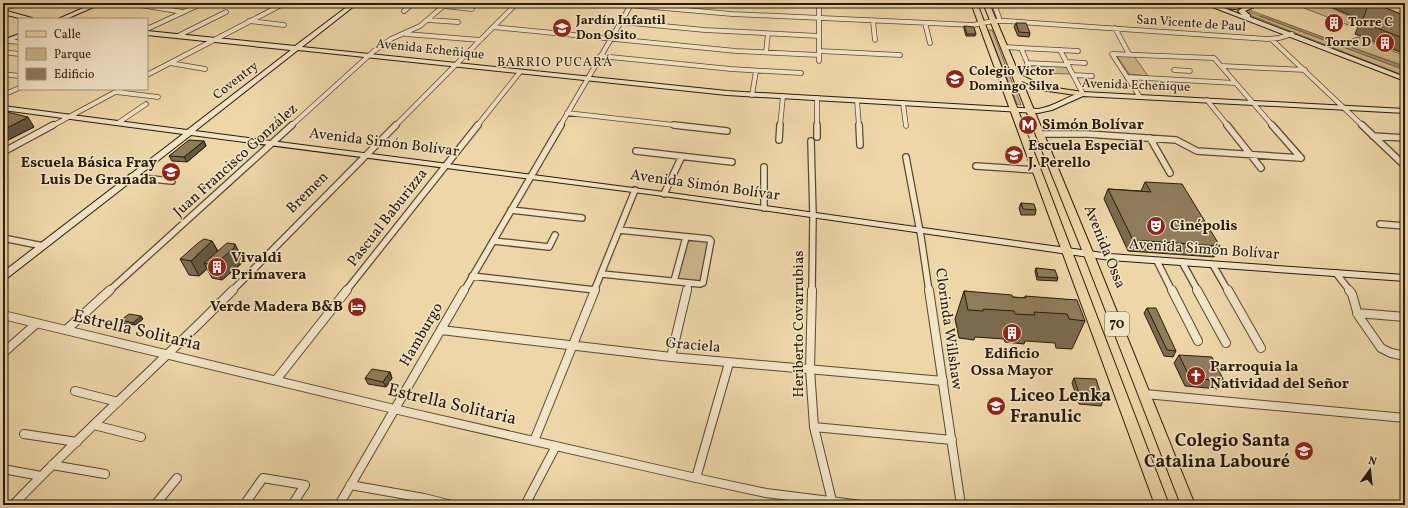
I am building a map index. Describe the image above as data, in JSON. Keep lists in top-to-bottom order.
{
  "streets": {
    "main road": ["Avenida Ossa", "70"],
    "street": [
      "San Vicente de Paul",
      "Avenida Echeñique",
      "Coventry",
      "Avenida Simón Bolívar",
      "Juan Francisco González",
      "Bremen",
      "Pascual Baburizza",
      "Heriberto Covarrubias",
      "Clorinda Willshaw",
      "Estrella Solitaria",
      "Hamburgo",
      "Graciela"
    ]
  },
  "crossings": [
    ["San Vicente de Paul", "Avenida Ossa"],
    ["San Vicente de Paul", "70"],
    ["San Vicente de Paul", "Hamburgo"],
    ["Avenida Echeñique", "Coventry"],
    ["Avenida Echeñique", "Juan Francisco González"],
    ["Avenida Echeñique", "Bremen"],
    ["Avenida Echeñique", "Pascual Baburizza"],
    ["Avenida Echeñique", "Avenida Ossa"],
    ["Avenida Echeñique", "Heriberto Covarrubias"],
    ["Avenida Echeñique", "70"],
    ["Avenida Echeñique", "Hamburgo"],
    ["Coventry", "Avenida Simón Bolívar"],
    ["Avenida Simón Bolívar", "Juan Francisco González"],
    ["Avenida Simón Bolívar", "Bremen"],
    ["Avenida Simón Bolívar", "Pascual Baburizza"],
    ["Avenida Simón Bolívar", "Avenida Ossa"],
    ["Avenida Simón Bolívar", "Heriberto Covarrubias"],
    ["Avenida Simón Bolívar", "70"],
    ["Avenida Simón Bolívar", "Clorinda Willshaw"],
    ["Avenida Simón Bolívar", "Hamburgo"],
    ["Juan Francisco González", "Estrella Solitaria"],
    ["Bremen", "Estrella Solitaria"],
    ["Pascual Baburizza", "Estrella Solitaria"],
    ["Heriberto Covarrubias", "Estrella Solitaria"],
    ["Heriberto Covarrubias", "Graciela"],
    ["Clorinda Willshaw", "Graciela"],
    ["Estrella Solitaria", "Hamburgo"],
    ["Hamburgo", "Graciela"]
  ],
  "districts": ["BARRIO PUCARÁ"],
  "places": {
    "building": [
      "Torre C",
      "Torre D",
      "Vivaldi Primavera",
      "Edificio Ossa Mayor"
    ],
    "school or university": [
      "Jardín Infantil Don Osito",
      "Colegio Víctor Domingo Silva",
      "Escuela Especial J. Perello",
      "Escuela Básica Fray Luis De Granada",
      "Liceo Lenka Franulic",
      "Colegio Santa Catalina Labouré"
    ],
    "metro station": ["Simón Bolívar"],
    "theatre": ["Cinépolis"],
    "hotel": ["Verde Madera B&B"],
    "church": ["Parroquia la Natividad del Señor"]
  },
  "legend": ["Calle", "Parque", "Edificio"],
  "north": "top"
}
